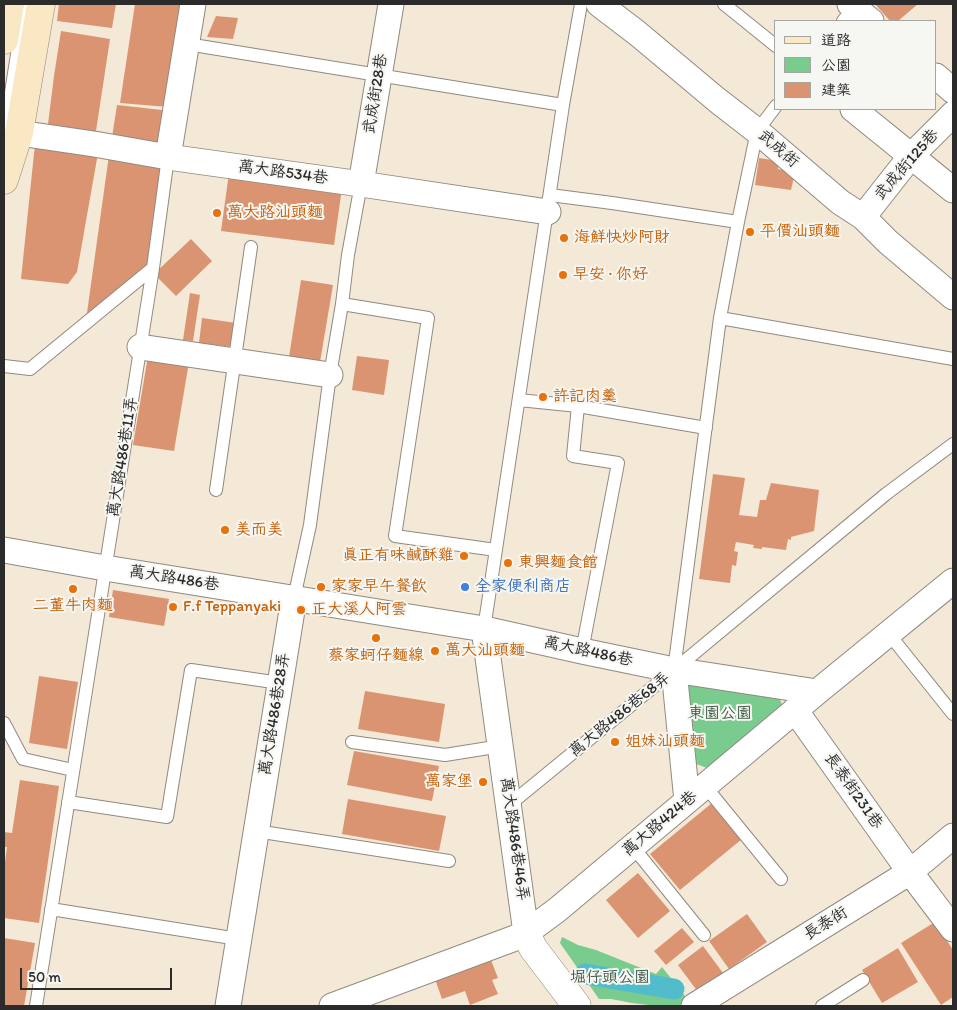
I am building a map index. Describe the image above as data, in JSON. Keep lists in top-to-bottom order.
{
  "streets": {
    "street": [
      "武成街28巷",
      "武成街",
      "武成街125巷",
      "萬大路534巷",
      "萬大路486巷",
      "萬大路486巷28弄",
      "萬大路486巷68弄",
      "長泰街231巷",
      "萬大路424巷",
      "萬大路486巷46弄",
      "長泰街"
    ],
    "lane": ["萬大路486巷11弄"]
  },
  "crossings": [
    ["武成街28巷", "萬大路534巷"],
    ["武成街", "武成街125巷"],
    ["萬大路534巷", "萬大路486巷11弄"],
    ["萬大路486巷11弄", "萬大路486巷"],
    ["萬大路486巷", "萬大路486巷28弄"],
    ["萬大路486巷", "萬大路486巷68弄"],
    ["萬大路486巷", "萬大路424巷"],
    ["萬大路486巷", "萬大路486巷46弄"],
    ["萬大路486巷68弄", "萬大路424巷"],
    ["萬大路486巷68弄", "萬大路486巷46弄"],
    ["長泰街231巷", "萬大路424巷"],
    ["長泰街231巷", "長泰街"],
    ["萬大路424巷", "萬大路486巷46弄"]
  ],
  "parks": ["東園公園", "堀仔頭公園"],
  "places": [
    "萬大路汕頭麵",
    "平價汕頭麵",
    "海鮮快炒阿財",
    "早安 · 你好",
    "許記肉羹",
    "美而美",
    "真正有味鹹酥雞",
    "東興麵食館",
    "家家早午餐飲",
    "全家便利商店",
    "二董牛肉麵",
    "F.f Teppanyaki",
    "正大溪人阿雲",
    "蔡家蚵仔麵線",
    "萬大汕頭麵",
    "姐妹汕頭麵",
    "萬家堡"
  ],
  "legend": ["道路", "公園", "建築"],
  "scale_bar": "50 m"
}
